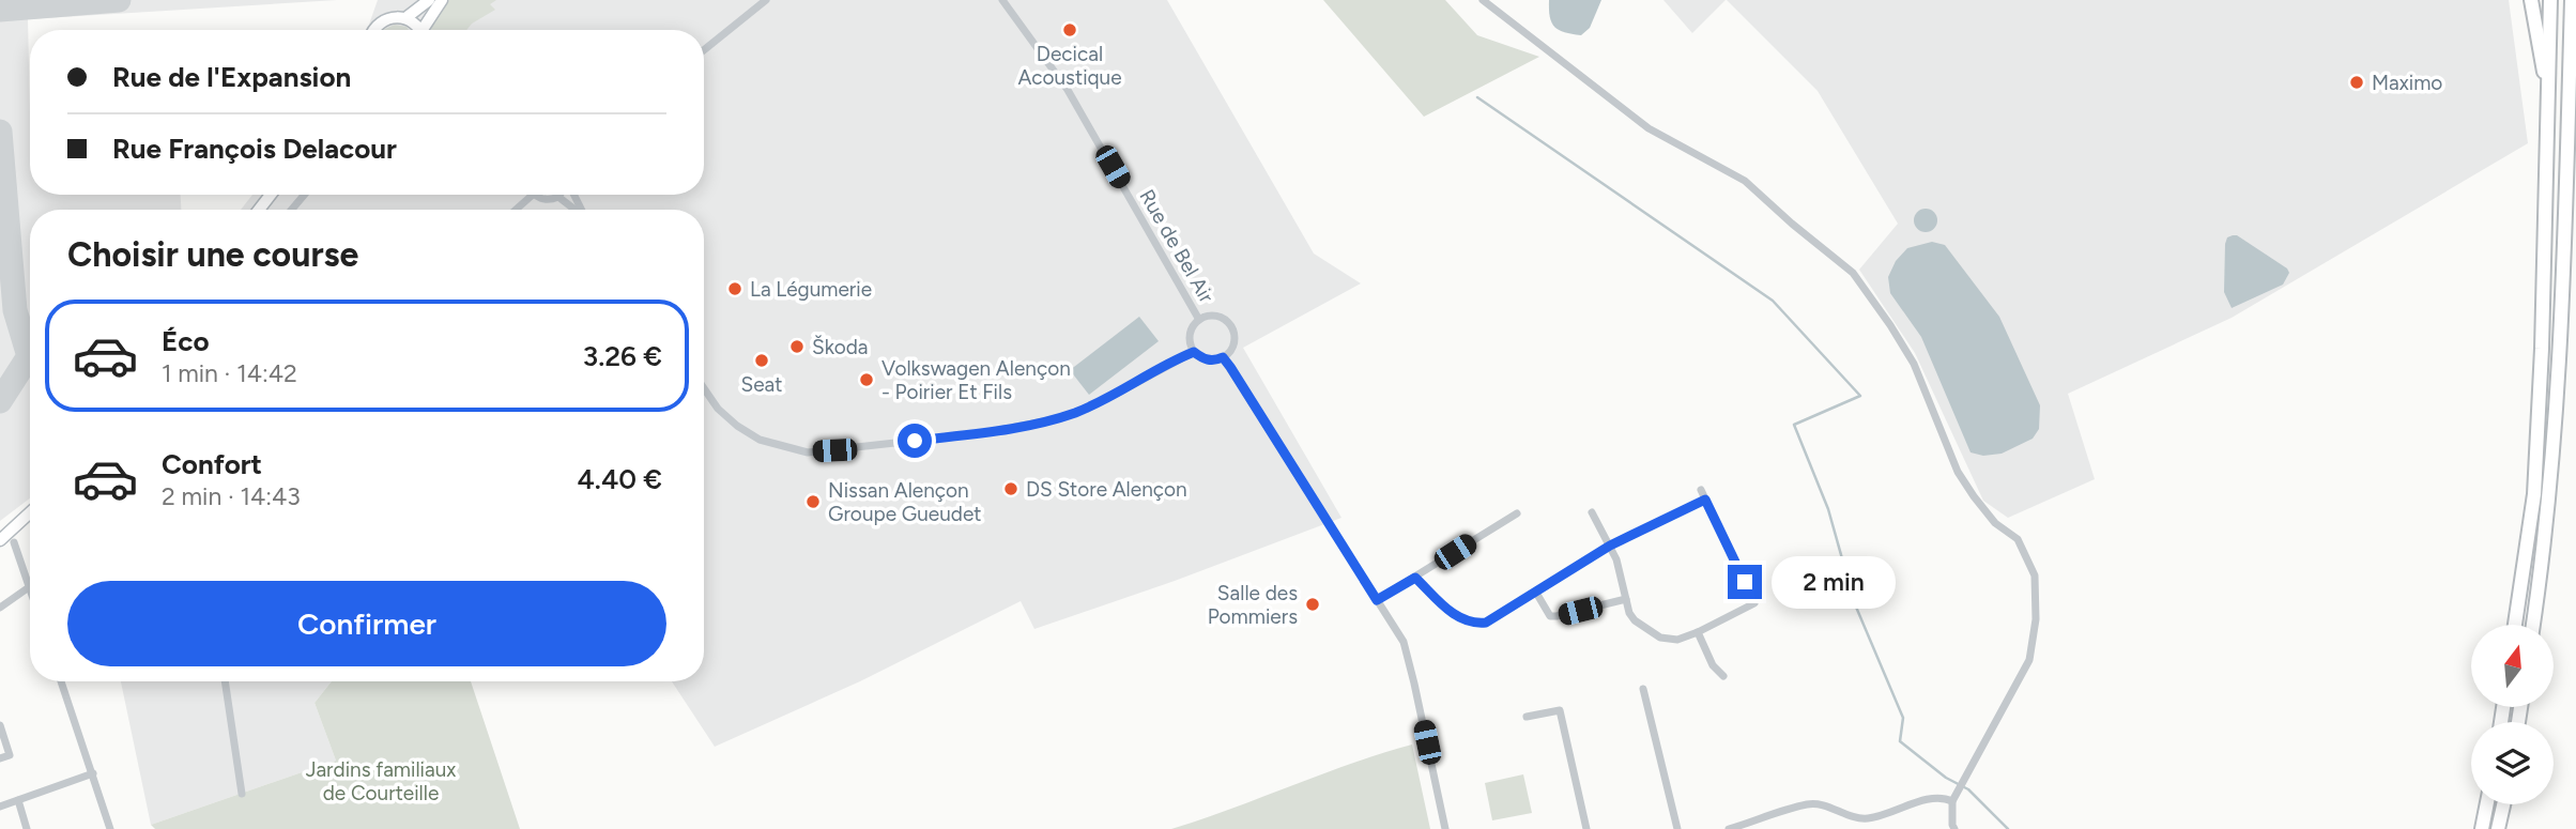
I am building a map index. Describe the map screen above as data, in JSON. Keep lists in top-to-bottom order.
{
  "streets": {
    "street": ["Rue de Bel Air"]
  },
  "parks": ["Jardins familiaux de Courteille"],
  "places": [
    "Decical Acoustique",
    "Maximo",
    "La Légumerie",
    "Škoda",
    "Seat",
    "Volkswagen Alençon - Poirier Et Fils",
    "DS Store Alençon",
    "Nissan Alençon Groupe Gueudet",
    "Salle des Pommiers"
  ],
  "north": "top",
  "page": {
    "banner": ["Rue de l'Expansion", "Rue François Delacour"],
    "heading": "Choisir une course",
    "list": [
      {
        "name": "Éco",
        "note": "1 min · 14:42",
        "value": "3.26 €"
      },
      {
        "name": "Confort",
        "note": "2 min · 14:43",
        "value": "4.40 €"
      }
    ],
    "bubble": "2 min",
    "buttons": "Confirmer"
  }
}
